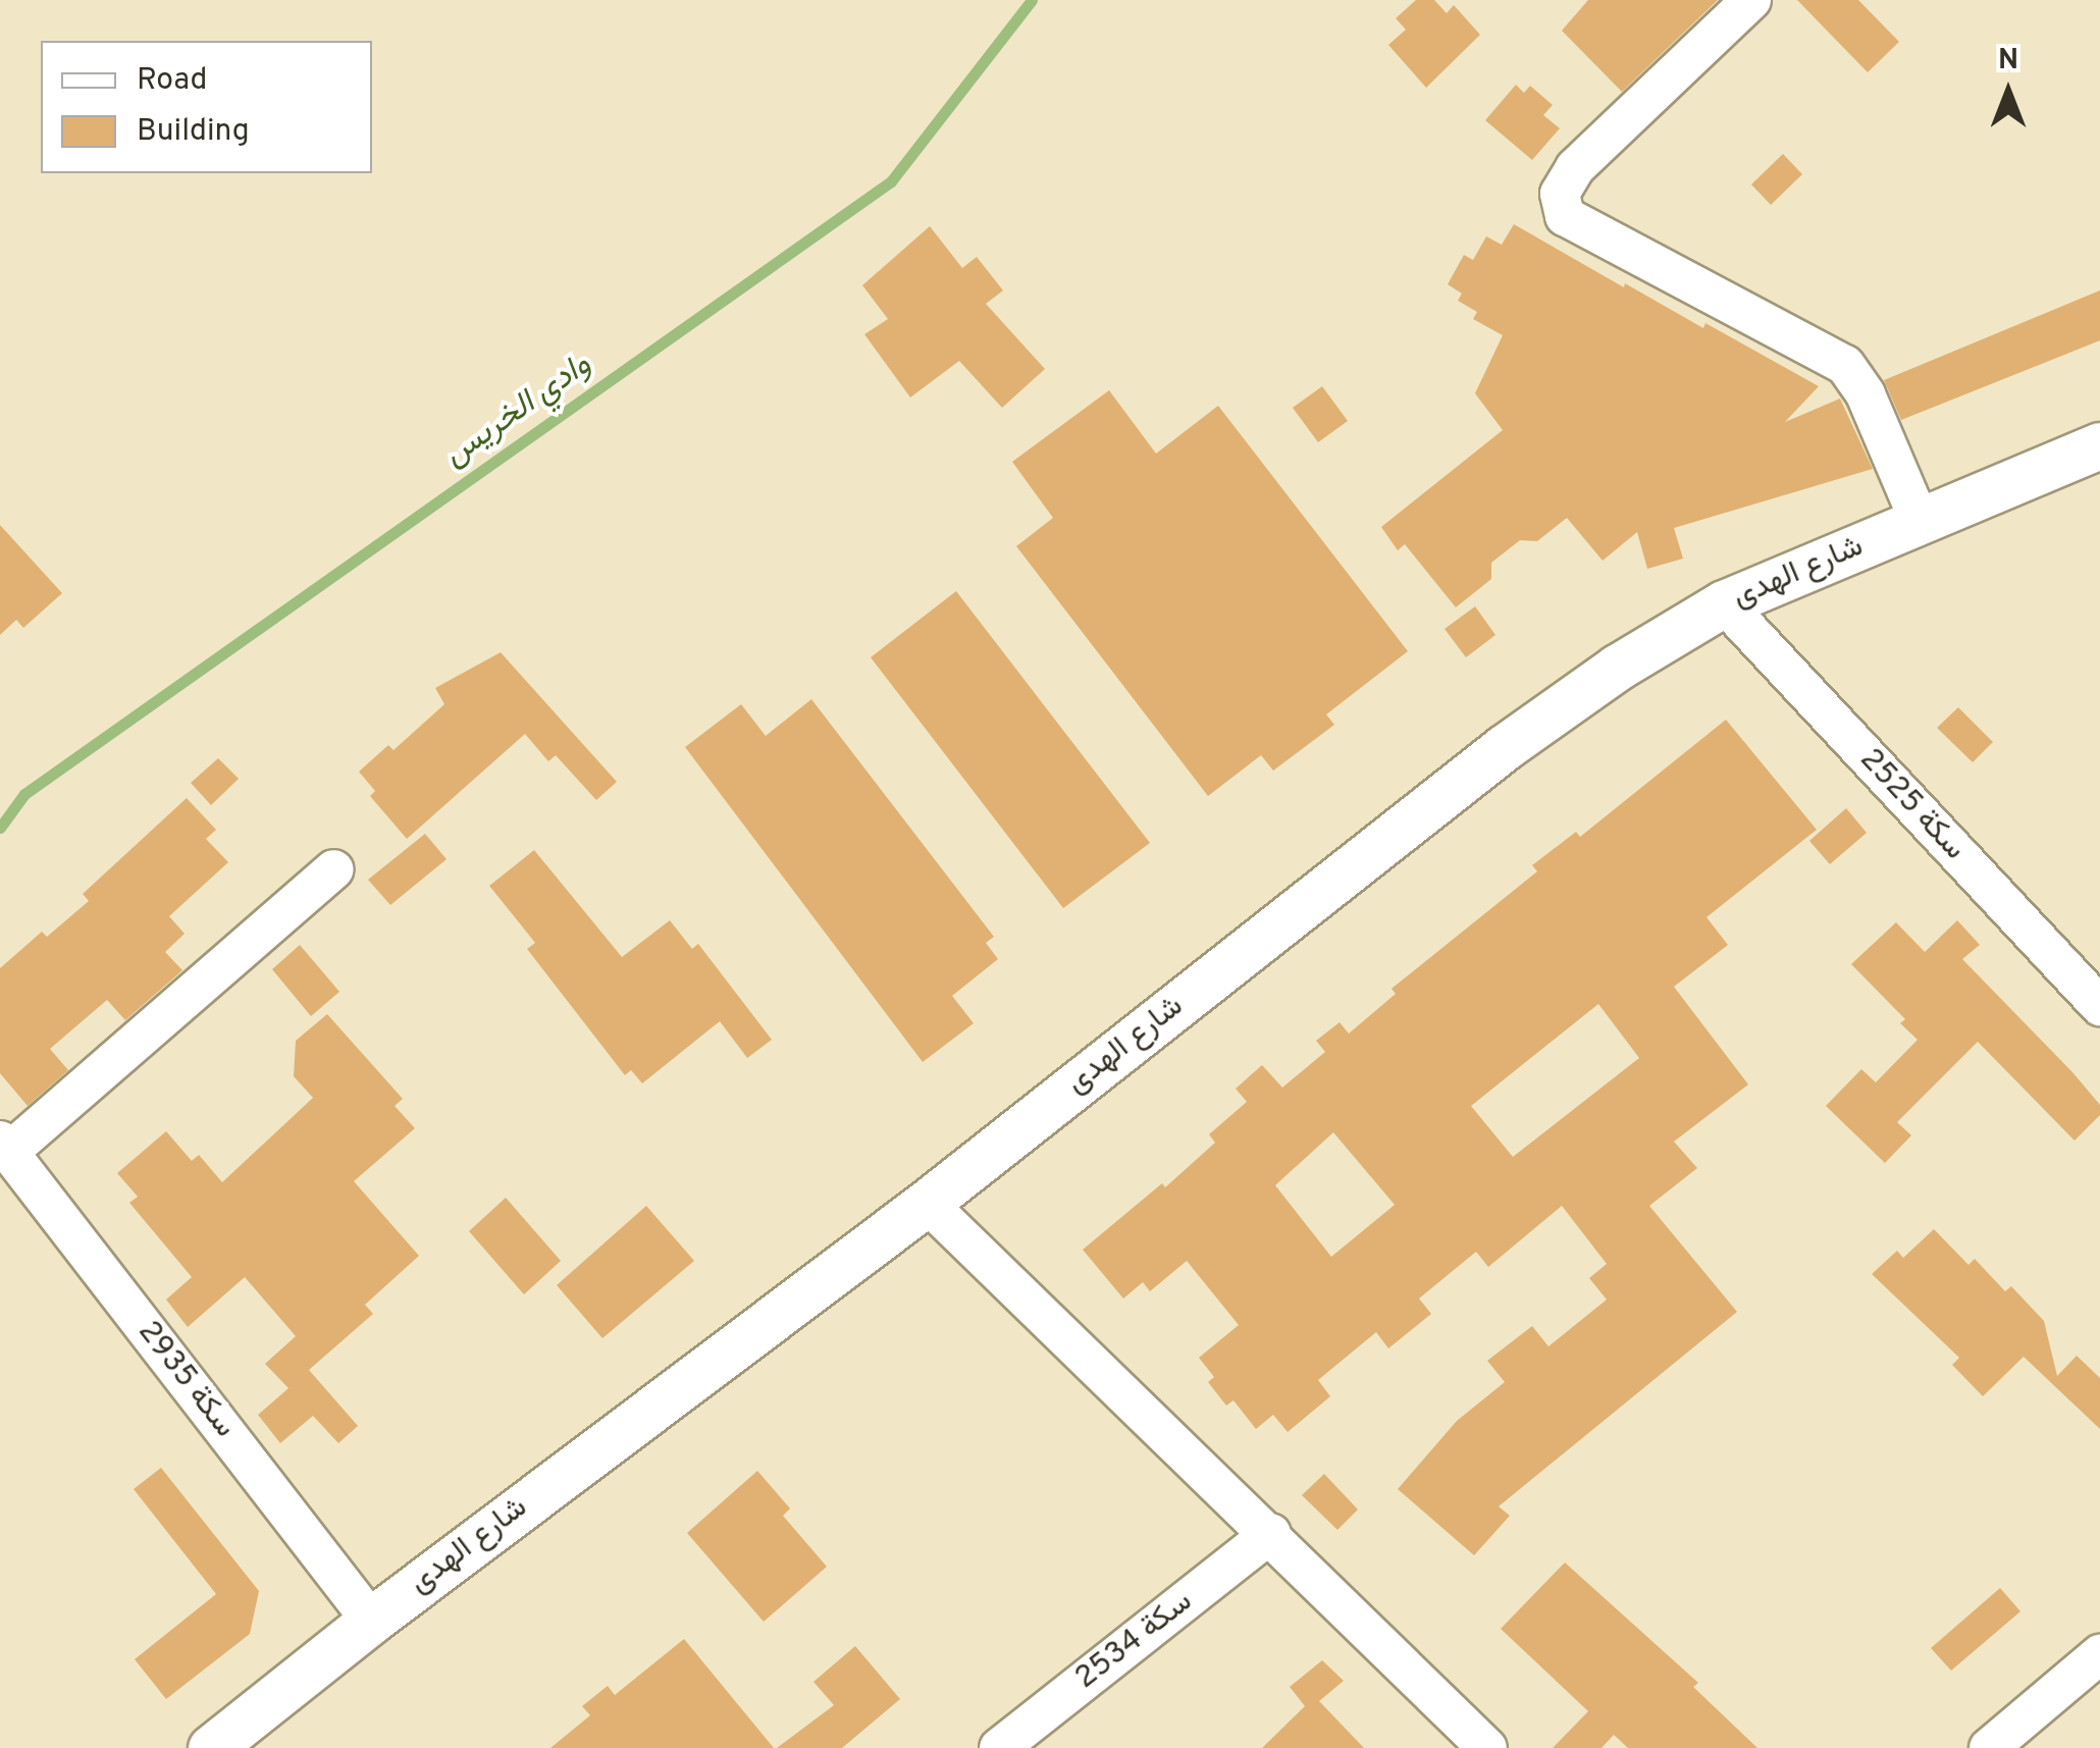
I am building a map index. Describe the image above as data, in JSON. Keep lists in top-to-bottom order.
{
  "streets": {
    "street": [
      "شارع الهدى",
      "سكة 2525",
      "سكة 2935",
      "سكة 2534"
    ]
  },
  "crossings": [
    ["شارع الهدى", "سكة 2525"],
    ["شارع الهدى", "سكة 2935"]
  ],
  "water": ["وادي الخريس"],
  "legend": ["Road", "Building"],
  "north": "top"
}
